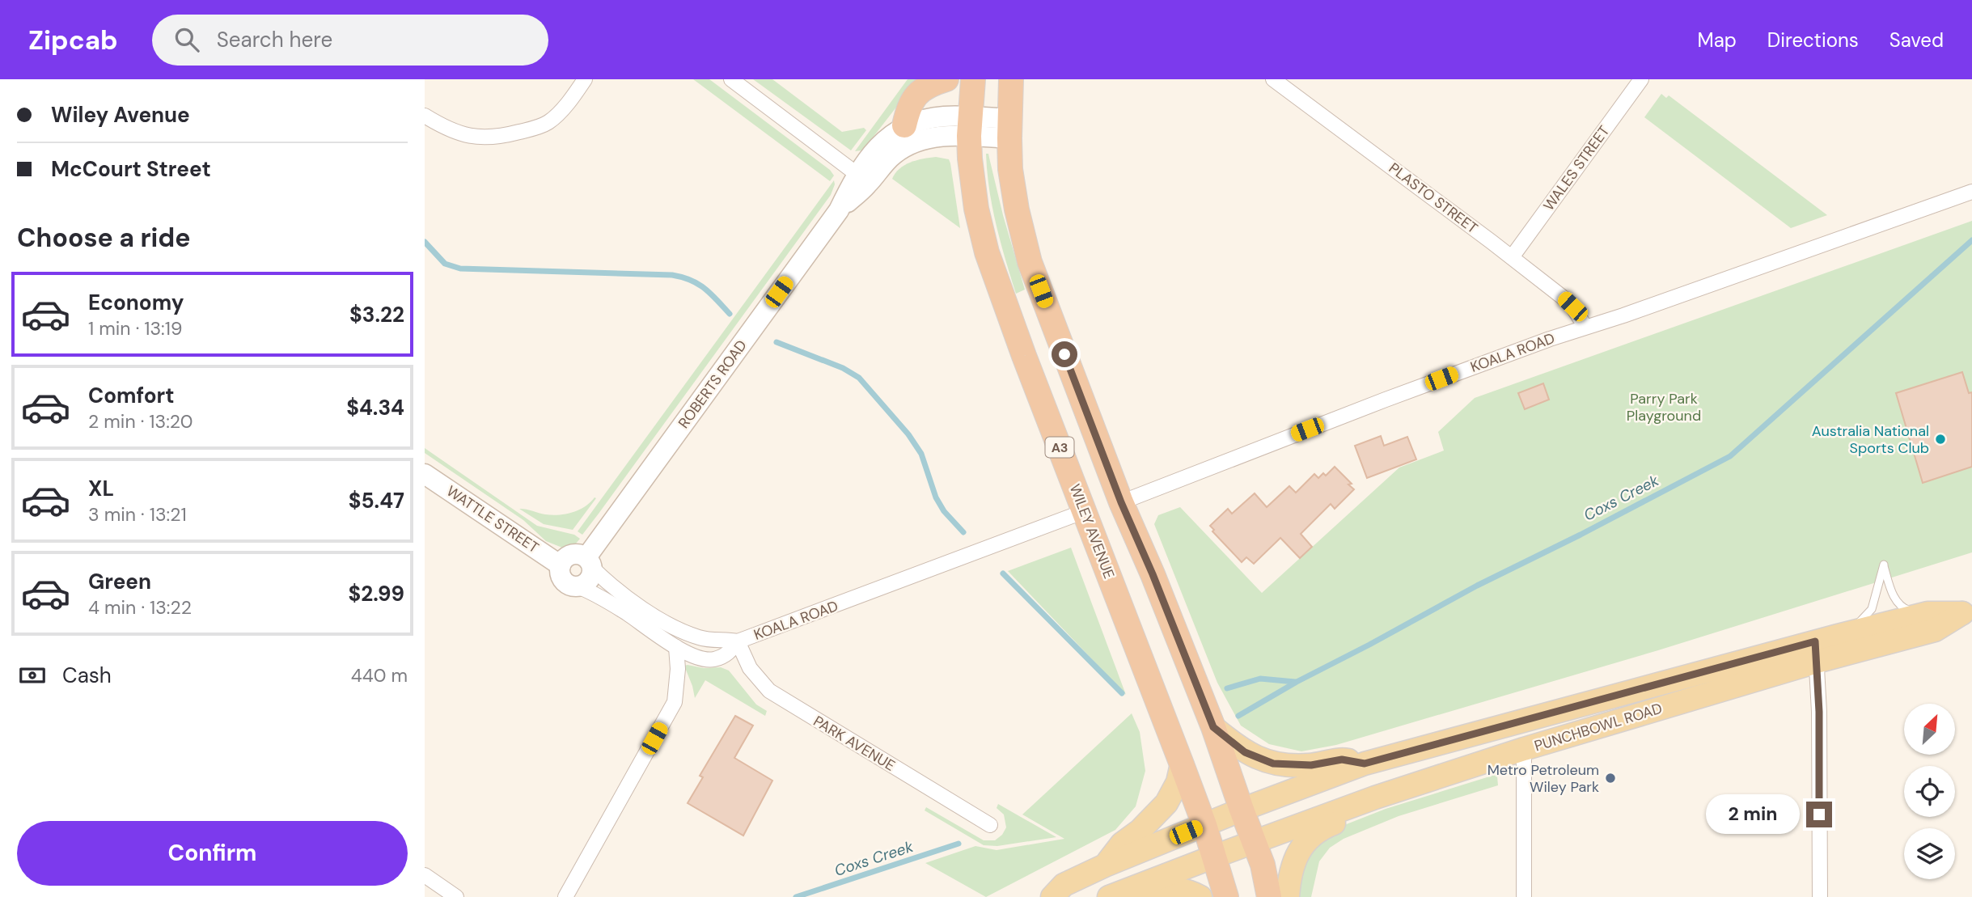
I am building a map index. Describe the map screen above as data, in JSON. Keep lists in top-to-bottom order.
{
  "streets": {
    "highway": ["A3", "WILEY AVENUE"],
    "main road": ["ROBERTS ROAD", "WATTLE STREET", "PUNCHBOWL ROAD"],
    "street": [
      "WALES STREET",
      "PLASTO STREET",
      "KOALA ROAD",
      "PARK AVENUE"
    ]
  },
  "crossings": [
    ["WALES STREET", "PLASTO STREET"],
    ["PLASTO STREET", "KOALA ROAD"],
    ["KOALA ROAD", "A3"],
    ["KOALA ROAD", "WILEY AVENUE"],
    ["KOALA ROAD", "PARK AVENUE"],
    ["ROBERTS ROAD", "A3"],
    ["ROBERTS ROAD", "WATTLE STREET"],
    ["ROBERTS ROAD", "WILEY AVENUE"],
    ["A3", "WILEY AVENUE"],
    ["A3", "PUNCHBOWL ROAD"],
    ["WILEY AVENUE", "PUNCHBOWL ROAD"]
  ],
  "water": ["Coxs Creek"],
  "parks": ["Parry Park Playground"],
  "places": ["Australia National Sports Club", "Metro Petroleum Wiley Park"],
  "north": "top right",
  "page": {
    "header": "Zipcab",
    "search": "Search here",
    "nav": ["Map", "Directions", "Saved"],
    "banner": ["Wiley Avenue", "McCourt Street"],
    "heading": "Choose a ride",
    "list": [
      {
        "name": "Economy",
        "note": "1 min · 13:19",
        "value": "$3.22"
      },
      {
        "name": "Comfort",
        "note": "2 min · 13:20",
        "value": "$4.34"
      },
      {
        "name": "XL",
        "note": "3 min · 13:21",
        "value": "$5.47"
      },
      {
        "name": "Green",
        "note": "4 min · 13:22",
        "value": "$2.99"
      }
    ],
    "pay": ["Cash", "440 m"],
    "bubble": "2 min",
    "buttons": "Confirm"
  }
}
